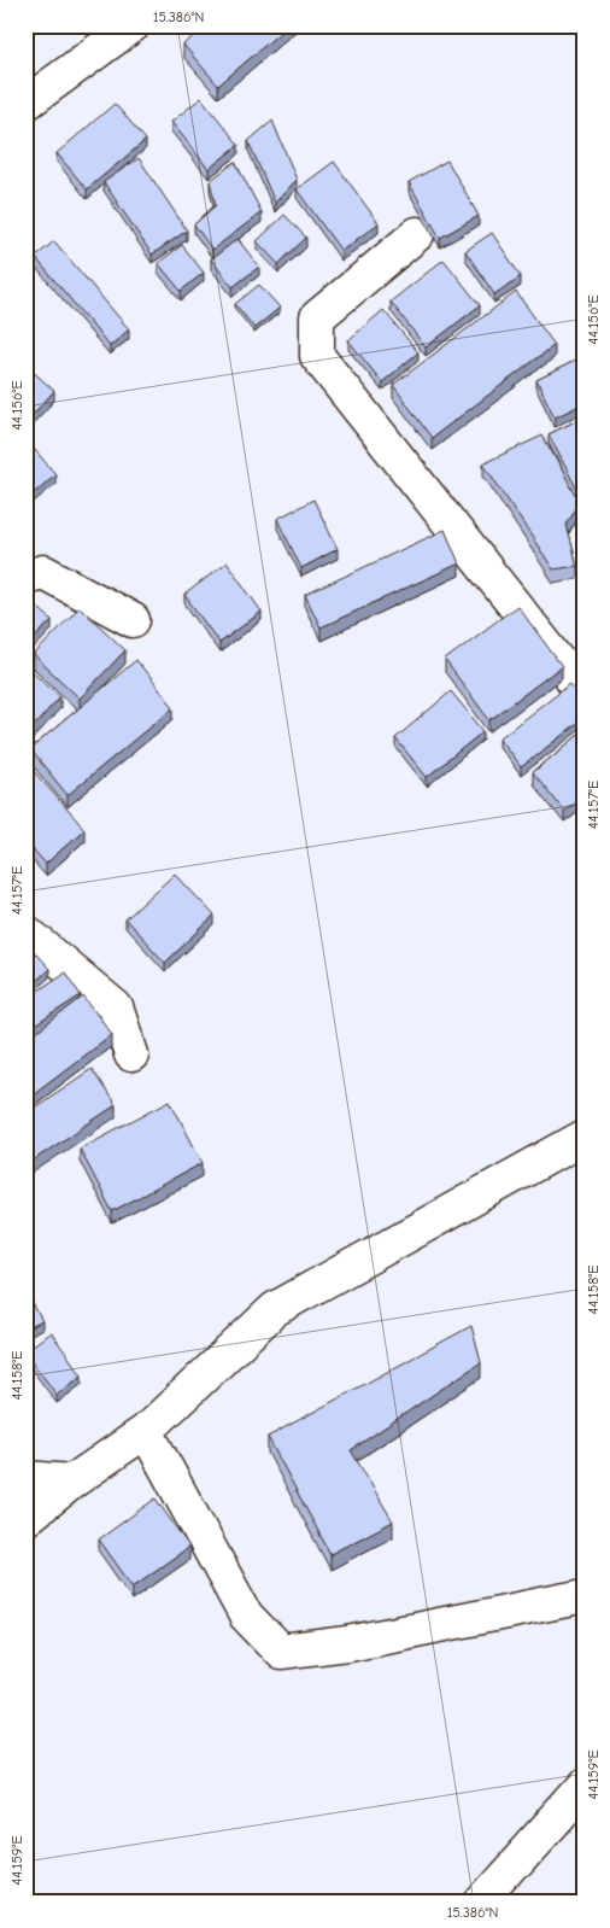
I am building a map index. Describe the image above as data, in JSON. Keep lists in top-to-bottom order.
{
  "coordinates": [
    "15.386°N",
    "44.156°E",
    "44.157°E",
    "44.158°E",
    "44.159°E"
  ]
}
